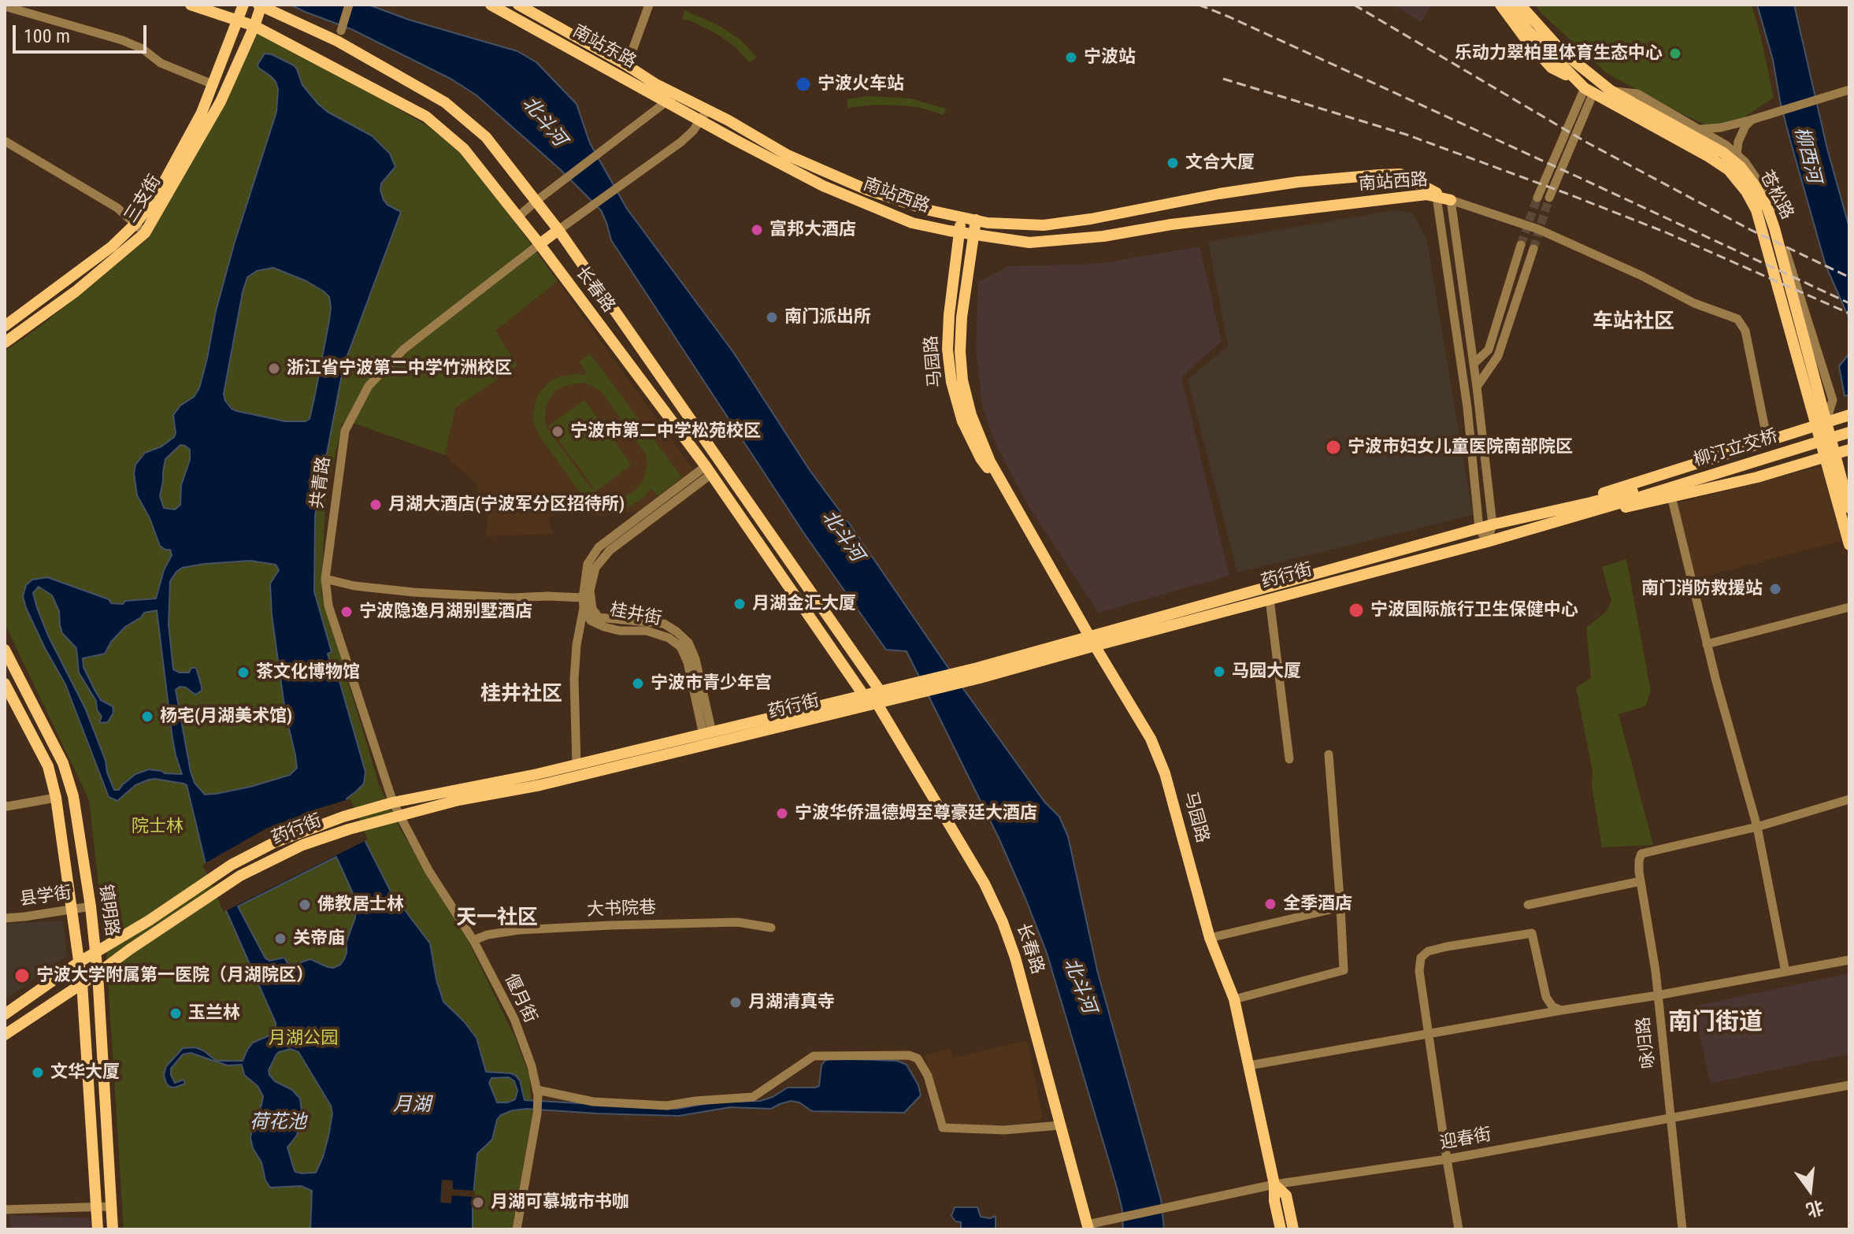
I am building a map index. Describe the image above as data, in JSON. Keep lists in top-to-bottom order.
{
  "streets": {
    "main road": [
      "南站东路",
      "南站西路",
      "苍松路",
      "三支街",
      "长春路",
      "马园路",
      "柳汀立交桥",
      "药行街",
      "镇明路"
    ],
    "street": [
      "共青路",
      "桂井街",
      "县学街",
      "大书院巷",
      "偃月街",
      "咏归路",
      "迎春街"
    ]
  },
  "crossings": [
    ["南站东路", "南站西路"],
    ["南站西路", "马园路"],
    ["三支街", "长春路"],
    ["长春路", "共青路"],
    ["长春路", "药行街"],
    ["长春路", "桂井街"],
    ["长春路", "迎春街"],
    ["马园路", "药行街"],
    ["马园路", "迎春街"],
    ["柳汀立交桥", "药行街"],
    ["共青路", "药行街"],
    ["共青路", "偃月街"],
    ["药行街", "桂井街"],
    ["药行街", "镇明路"],
    ["药行街", "偃月街"],
    ["县学街", "镇明路"],
    ["大书院巷", "偃月街"],
    ["咏归路", "迎春街"]
  ],
  "districts": [
    "车站社区",
    "桂井社区",
    "天一社区",
    "南门街道"
  ],
  "water": [
    "北斗河",
    "柳西河",
    "月湖",
    "荷花池"
  ],
  "parks": ["院士林", "月湖公园"],
  "places": [
    "乐动力翠柏里体育生态中心",
    "宁波站",
    "宁波火车站",
    "文合大厦",
    "富邦大酒店",
    "南门派出所",
    "浙江省宁波第二中学竹洲校区",
    "宁波市第二中学松苑校区",
    "宁波市妇女儿童医院南部院区",
    "月湖大酒店(宁波军分区招待所)",
    "南门消防救援站",
    "月湖金汇大厦",
    "宁波国际旅行卫生保健中心",
    "宁波隐逸月湖别墅酒店",
    "马园大厦",
    "茶文化博物馆",
    "宁波市青少年宫",
    "杨宅(月湖美术馆)",
    "宁波华侨温德姆至尊豪廷大酒店",
    "全季酒店",
    "佛教居士林",
    "关帝庙",
    "宁波大学附属第一医院（月湖院区）",
    "月湖清真寺",
    "玉兰林",
    "文华大厦",
    "月湖可慕城市书咖"
  ],
  "scale_bar": "100 m",
  "north": "bottom"
}
